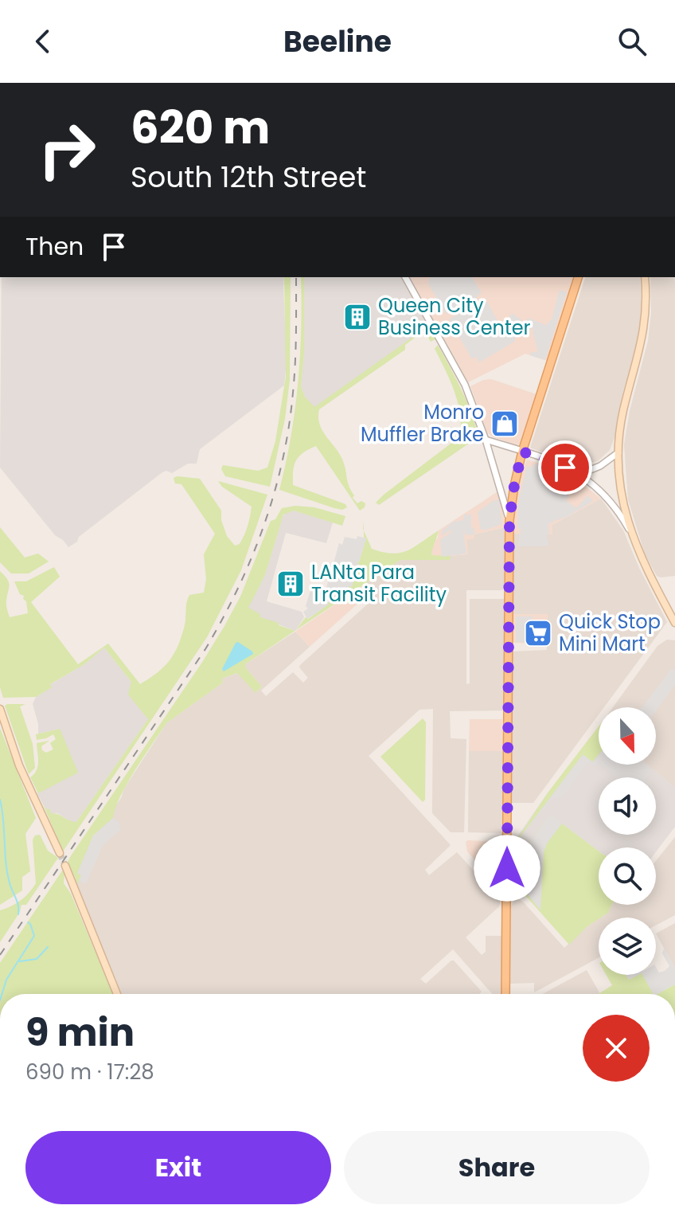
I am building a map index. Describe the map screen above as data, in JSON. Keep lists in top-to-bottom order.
{
  "places": {
    "building": ["Queen City Business Center", "LANta Para Transit Facility"],
    "shop": ["Monro Muffler Brake"],
    "supermarket": ["Quick Stop Mini Mart"]
  },
  "north": "bottom",
  "page": {
    "header": "Beeline",
    "turn": ["620 m", "South 12th Street"],
    "then": "Then",
    "heading": ["9 min", "690 m · 17:28"],
    "buttons": ["Exit", "Share"]
  }
}
